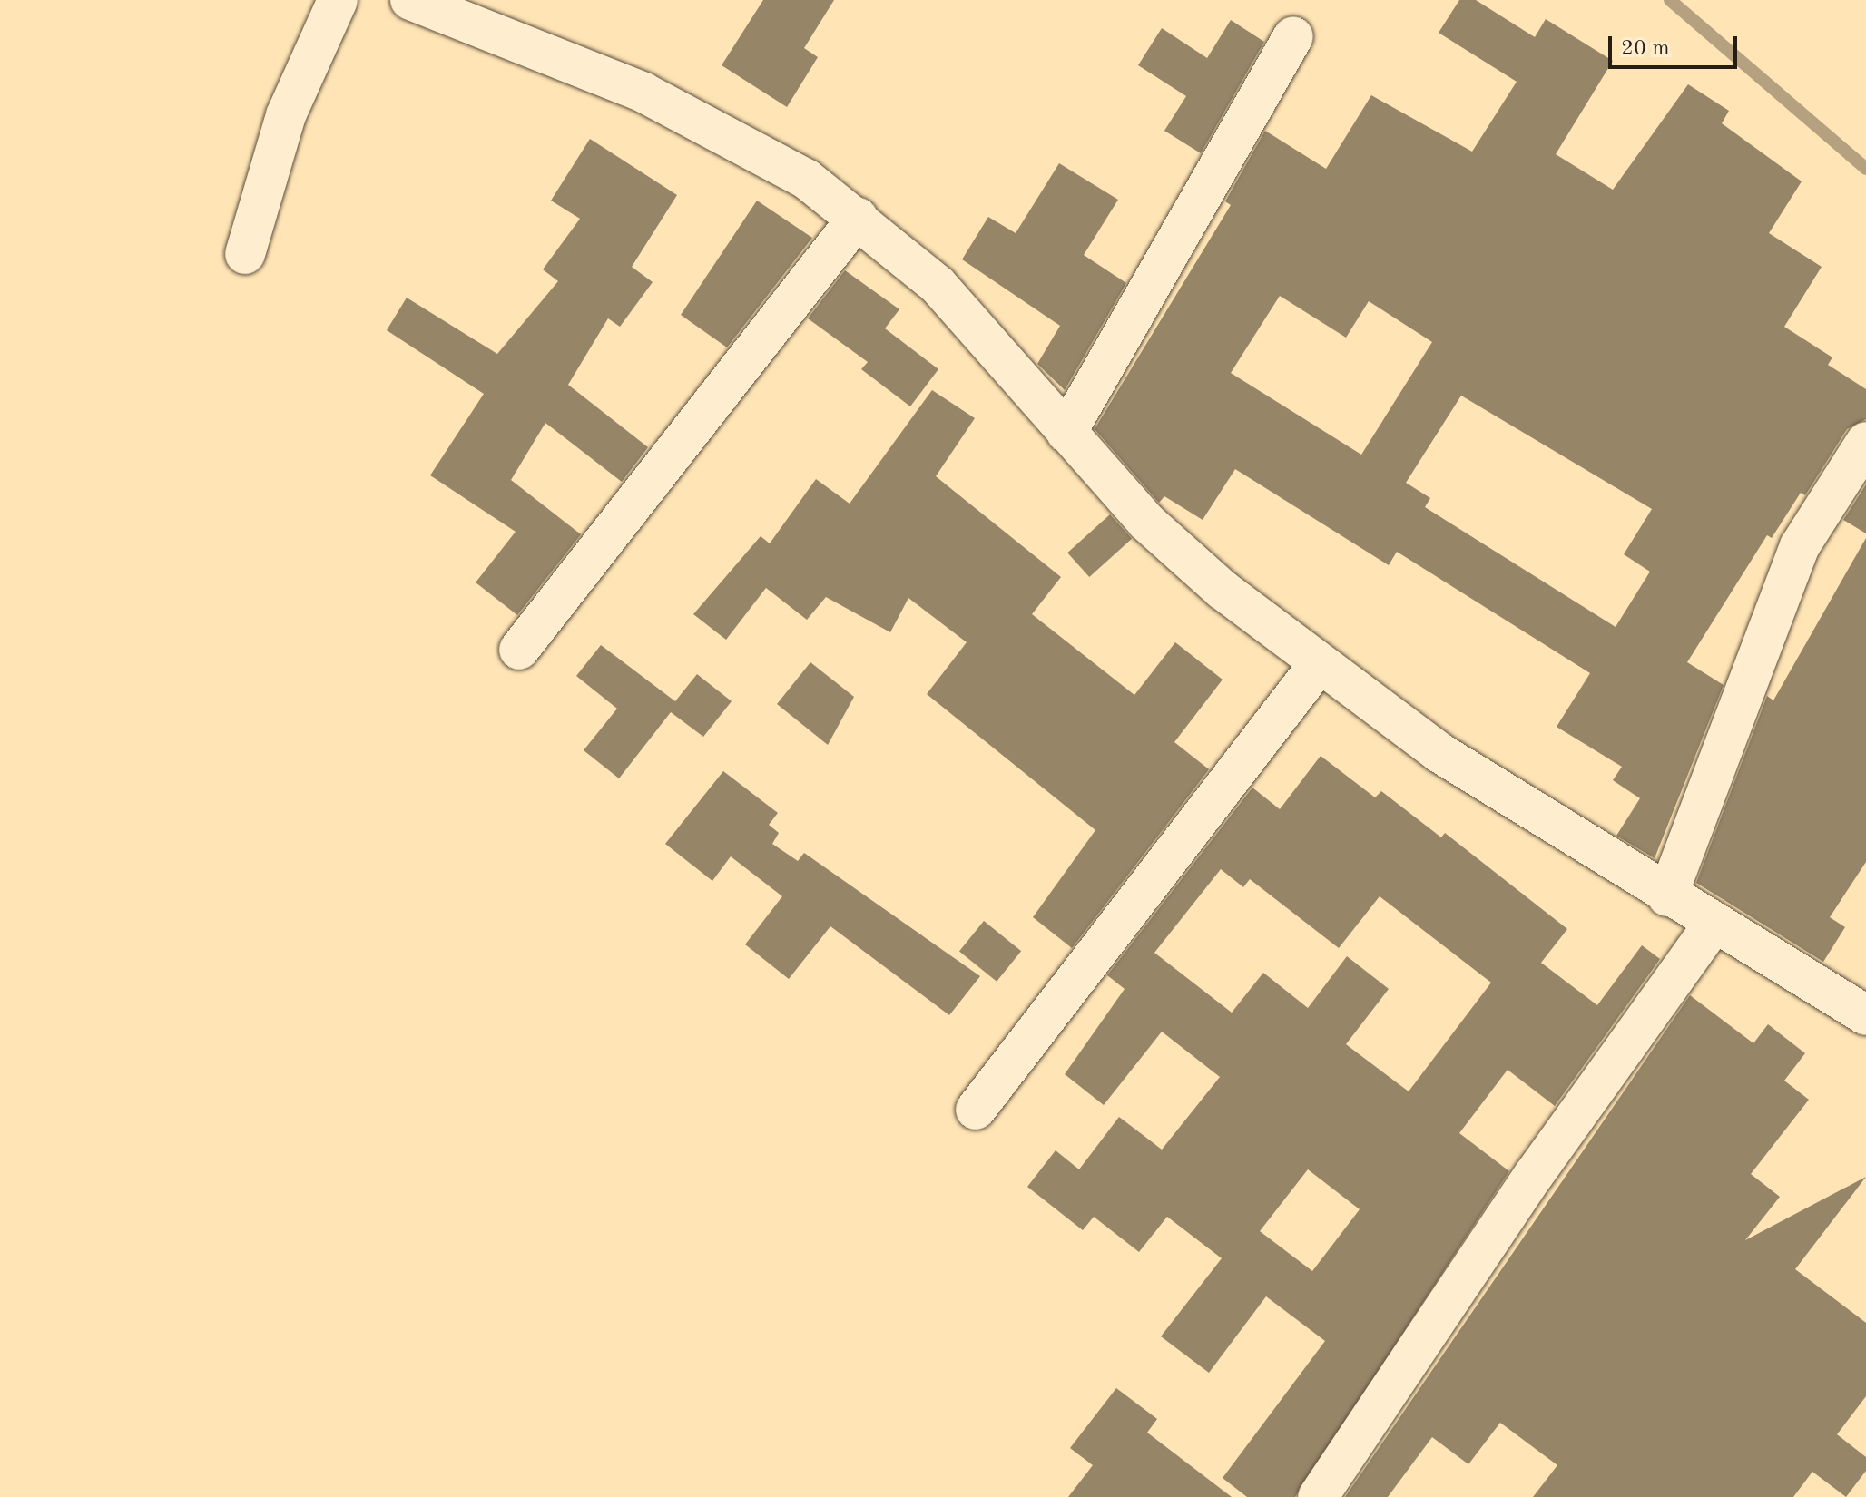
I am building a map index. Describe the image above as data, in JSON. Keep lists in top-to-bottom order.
{
  "scale_bar": "20 m"
}
